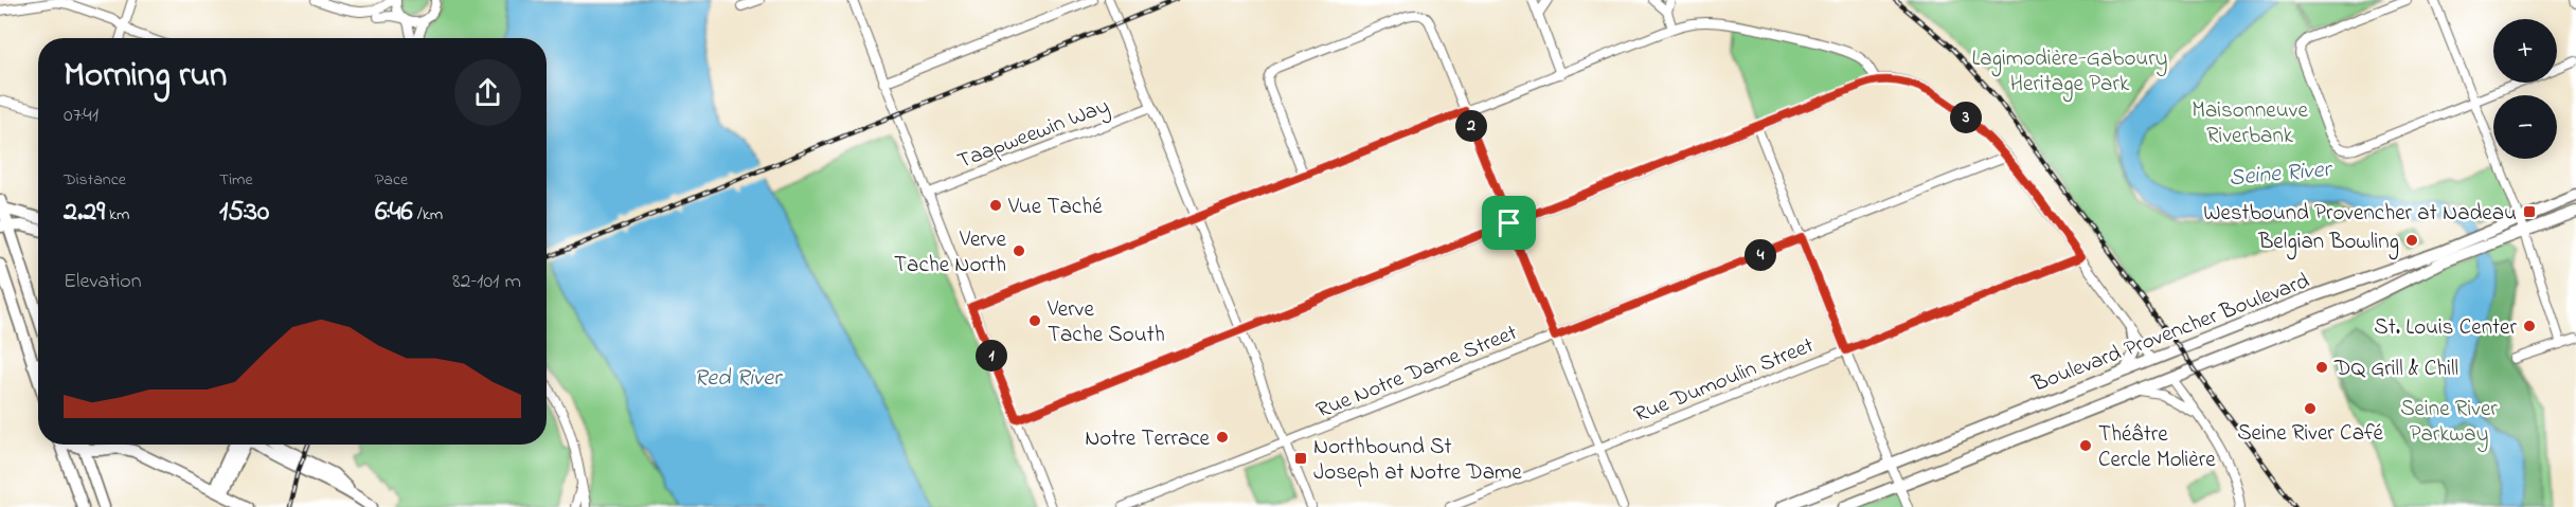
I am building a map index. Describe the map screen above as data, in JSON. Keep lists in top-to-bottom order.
{
  "streets": {
    "main road": ["Boulevard Provencher Boulevard"],
    "street": ["Taapweewin Way", "Rue Notre Dame Street", "Rue Dumoulin Street"]
  },
  "water": ["Seine River", "Red River"],
  "parks": ["Lagimodière-Gaboury Heritage Park", "Maisonneuve Riverbank", "Seine River Parkway"],
  "places": {
    "other": [
      "Vue Taché",
      "Belgian Bowling",
      "Verve Tache North",
      "Verve Tache South",
      "St. Louis Center",
      "DQ Grill & Chill",
      "Seine River Café",
      "Notre Terrace",
      "Théâtre Cercle Molière"
    ],
    "transit": ["Westbound Provencher at Nadeau", "Northbound St Joseph at Notre Dame"]
  },
  "page": {
    "map_buttons": ["+", "−"],
    "heading": ["Morning run", "07:41"],
    "pins": [
      "3",
      "2",
      "4",
      "1"
    ],
    "stats": [
      ["Distance", "2.29 km"],
      ["Time", "15:30"],
      ["Pace", "6:46 /km"]
    ],
    "chart": ["Elevation", "82–101 m"]
  }
}
